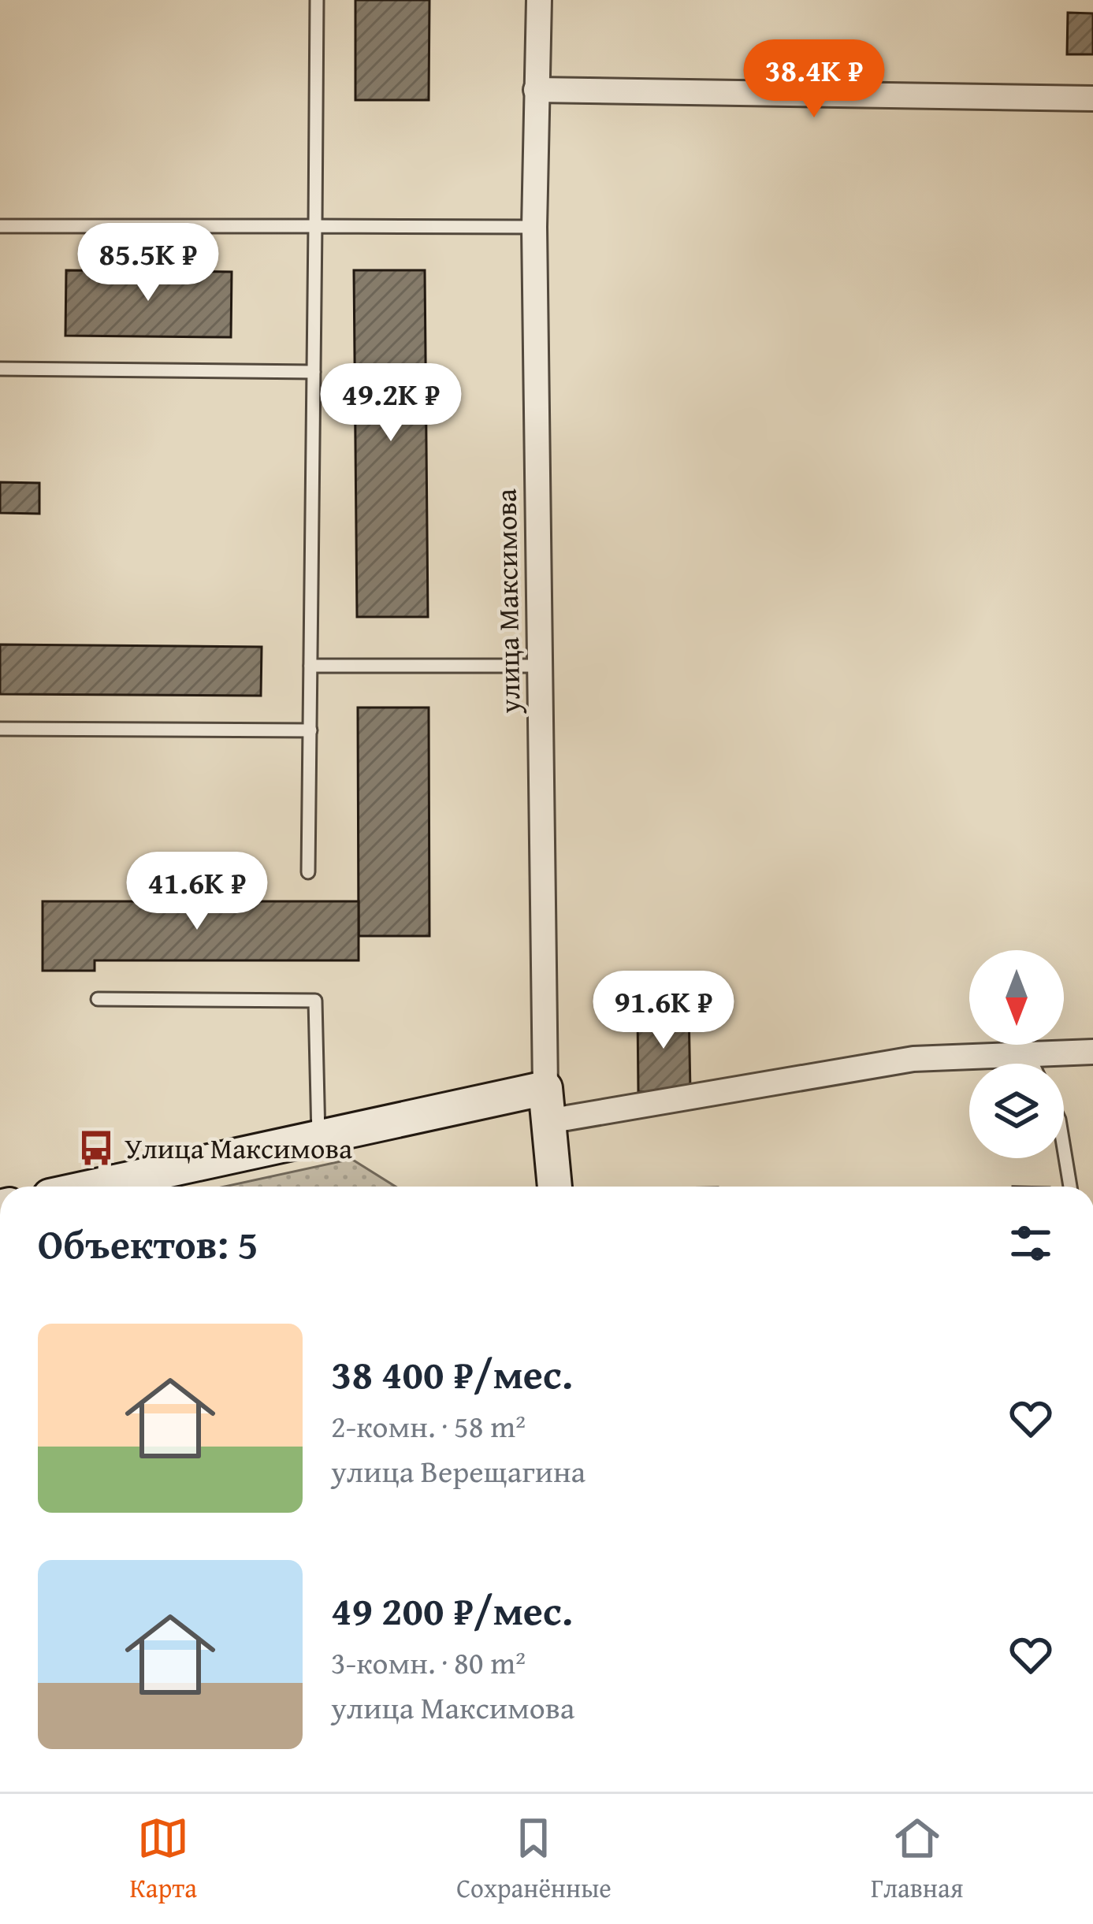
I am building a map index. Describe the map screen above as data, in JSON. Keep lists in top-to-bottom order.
{
  "streets": {
    "street": ["улица Максимова"]
  },
  "places": {
    "bus stop": ["Улица Максимова"]
  },
  "north": "bottom",
  "page": {
    "price": [
      "38.4K ₽",
      "85.5K ₽",
      "49.2K ₽",
      "41.6K ₽",
      "91.6K ₽"
    ],
    "heading": "Объектов: 5",
    "list": [
      {
        "name": "38 400 ₽/мес.",
        "note": "2-комн. · 58 m² · улица Верещагина"
      },
      {
        "name": "49 200 ₽/мес.",
        "note": "3-комн. · 80 m² · улица Максимова"
      }
    ],
    "tabs": ["Карта", "Сохранённые", "Главная"]
  }
}
